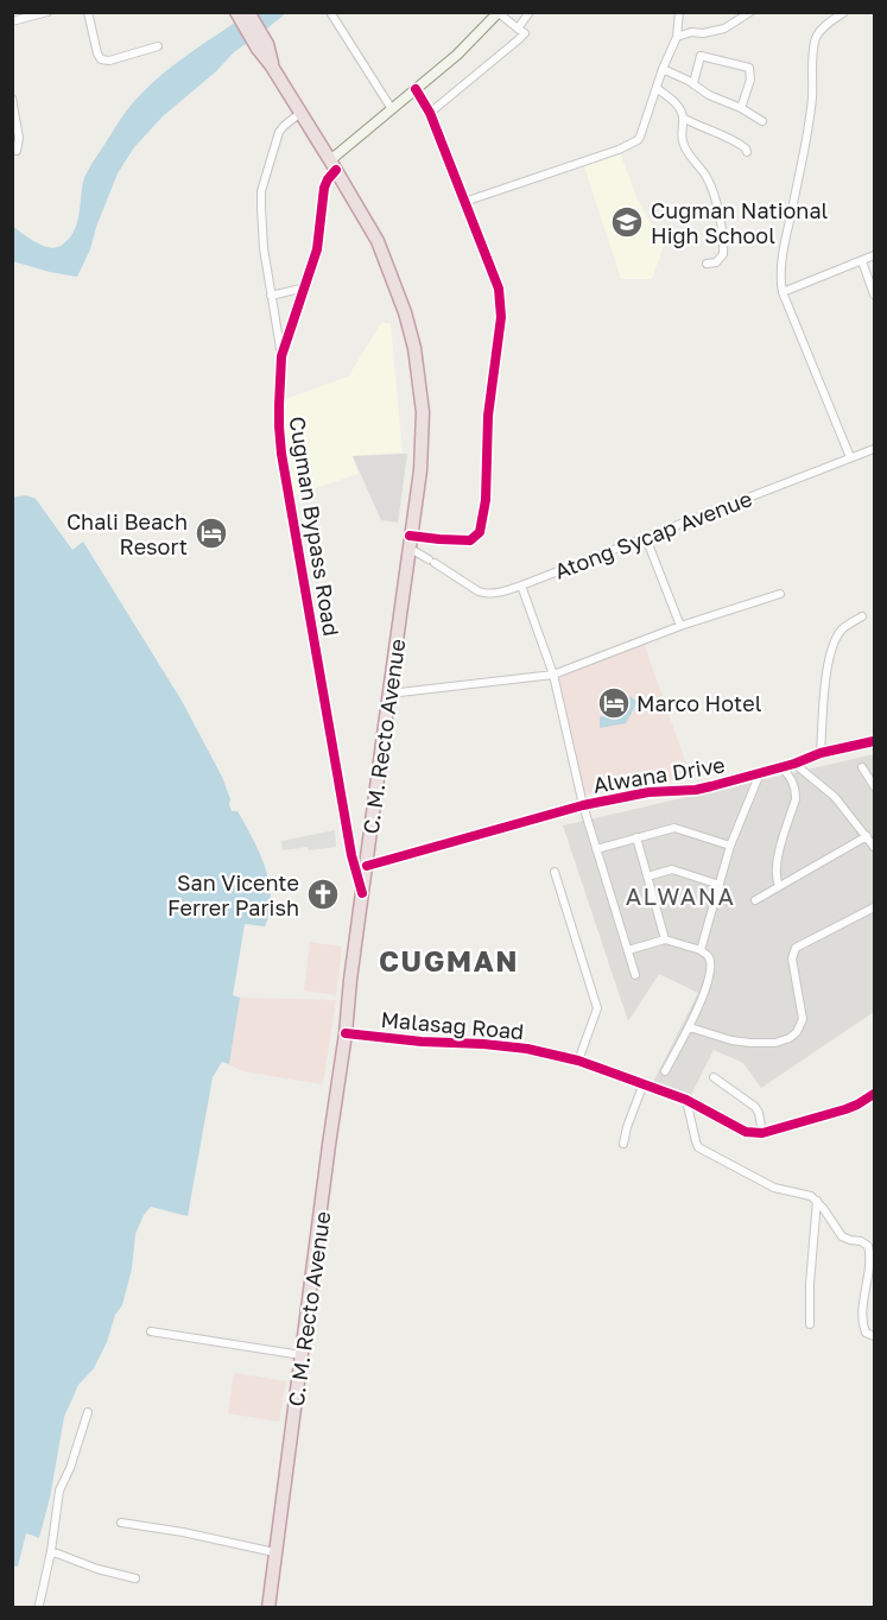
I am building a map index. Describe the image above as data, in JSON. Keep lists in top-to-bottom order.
{
  "streets": {
    "highway": ["C. M. Recto Avenue"],
    "street": [
      "Cugman Bypass Road",
      "Atong Sycap Avenue",
      "Alwana Drive",
      "Malasag Road"
    ]
  },
  "crossings": [
    ["Cugman Bypass Road", "C. M. Recto Avenue"],
    ["Atong Sycap Avenue", "C. M. Recto Avenue"],
    ["C. M. Recto Avenue", "Alwana Drive"],
    ["C. M. Recto Avenue", "Malasag Road"]
  ],
  "districts": ["ALWANA", "CUGMAN"],
  "places": {
    "school or university": ["Cugman National High School"],
    "hotel": ["Chali Beach Resort", "Marco Hotel"],
    "church": ["San Vicente Ferrer Parish"]
  }
}
